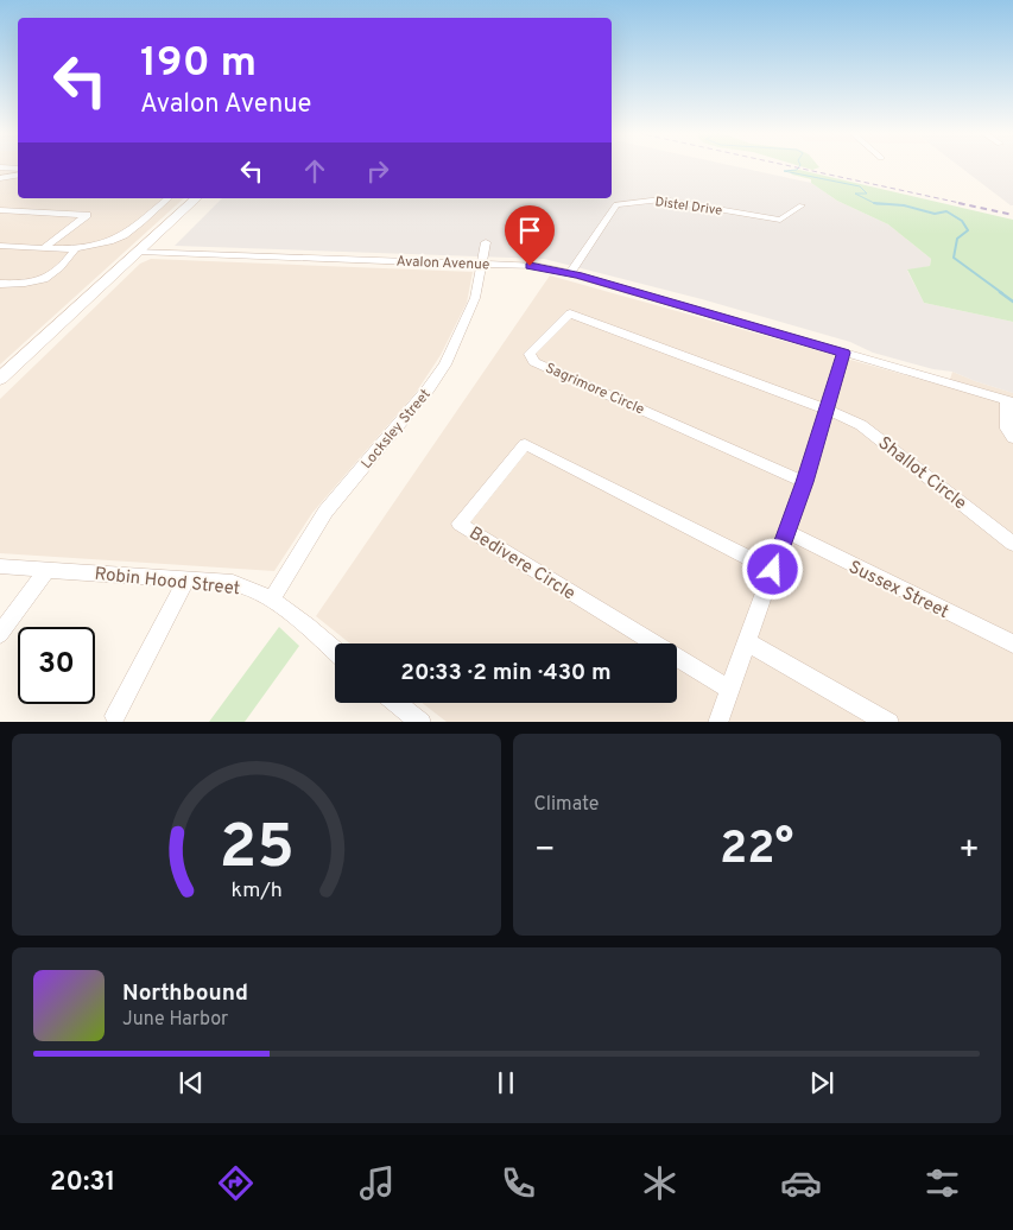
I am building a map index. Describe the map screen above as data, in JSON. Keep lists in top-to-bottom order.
{
  "streets": {
    "street": [
      "Distel Drive",
      "Avalon Avenue",
      "Sagrimore Circle",
      "Locksley Street",
      "Shallot Circle",
      "Bedivere Circle",
      "Robin Hood Street",
      "Sussex Street"
    ]
  },
  "crossings": [
    ["Distel Drive", "Avalon Avenue"],
    ["Avalon Avenue", "Locksley Street"],
    ["Sagrimore Circle", "Shallot Circle"],
    ["Locksley Street", "Robin Hood Street"]
  ],
  "page": {
    "turn": ["190 m", "Avalon Avenue"],
    "limit": "30",
    "trip": "20:33 · 2 min · 430 m",
    "tile": "Climate",
    "heat": ["−", "22°", "+"],
    "song": ["Northbound", "June Harbor"],
    "tabs": "20:31",
    "gauge": ["25", "km/h"]
  }
}
